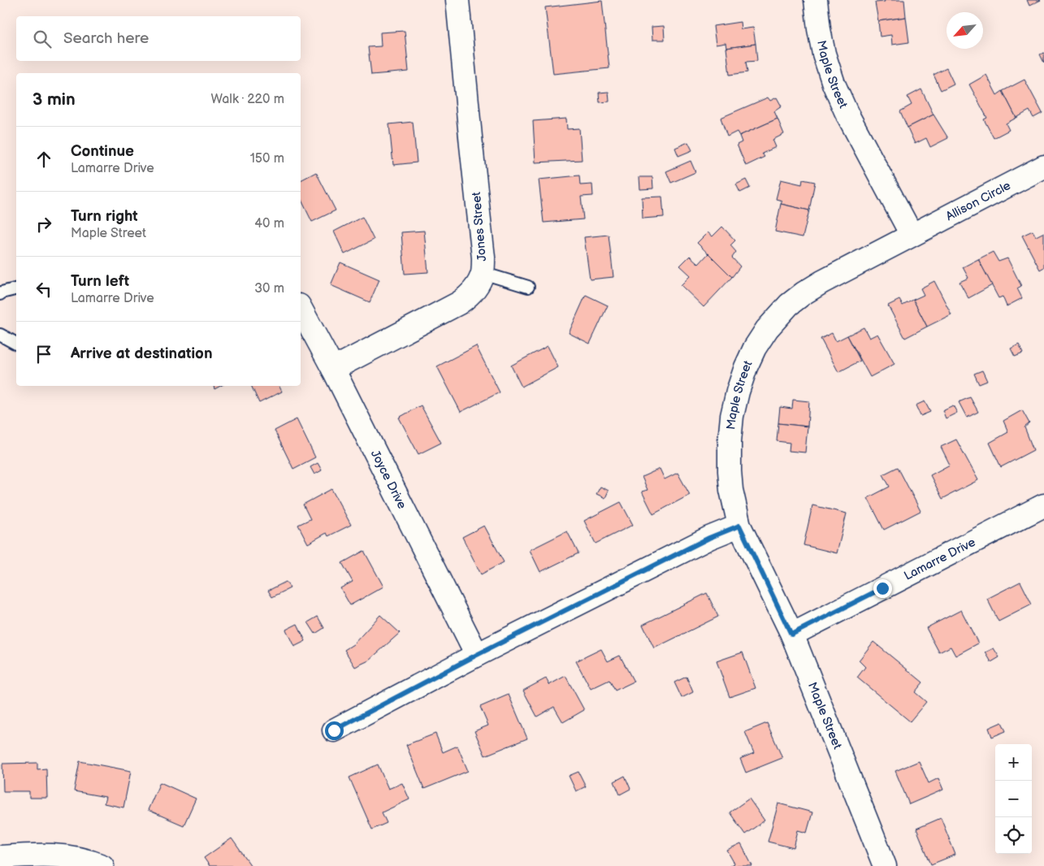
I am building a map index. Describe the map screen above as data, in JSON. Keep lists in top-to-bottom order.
{
  "streets": {
    "street": [
      "Maple Street",
      "Allison Circle",
      "Jones Street",
      "Joyce Drive",
      "Lamarre Drive"
    ]
  },
  "crossings": [
    ["Maple Street", "Allison Circle"],
    ["Maple Street", "Lamarre Drive"],
    ["Jones Street", "Joyce Drive"]
  ],
  "north": "bottom left",
  "page": {
    "search": "Search here",
    "heading": ["3 min", "Walk · 220 m"],
    "list": [
      ["Continue", "Lamarre Drive", "150 m"],
      ["Turn right", "Maple Street", "40 m"],
      ["Turn left", "Lamarre Drive", "30 m"],
      "Arrive at destination"
    ],
    "map_buttons": ["+", "−"]
  }
}
